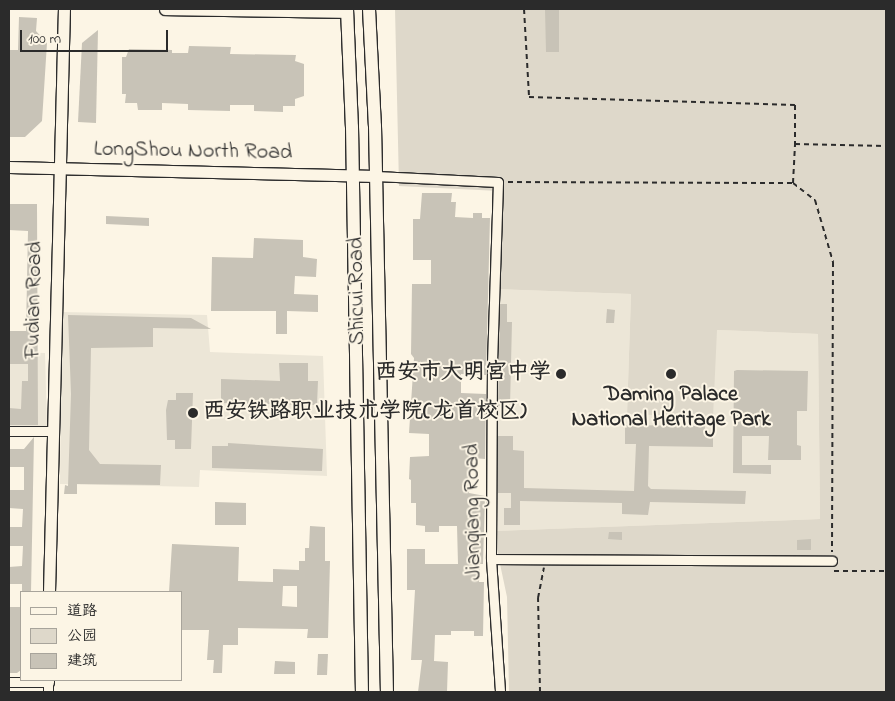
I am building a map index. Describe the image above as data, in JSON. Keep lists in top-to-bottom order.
{
  "streets": {
    "main road": ["Shicui Road"],
    "street": ["LongShou North Road", "Fudian Road", "Jianqiang Road"]
  },
  "crossings": [
    ["LongShou North Road", "Shicui Road"],
    ["LongShou North Road", "Fudian Road"]
  ],
  "places": ["西安市大明宫中学", "Daming Palace National Heritage Park", "西安铁路职业技术学院(龙首校区)"],
  "legend": ["道路", "公园", "建筑"],
  "scale_bar": "100 m"
}
